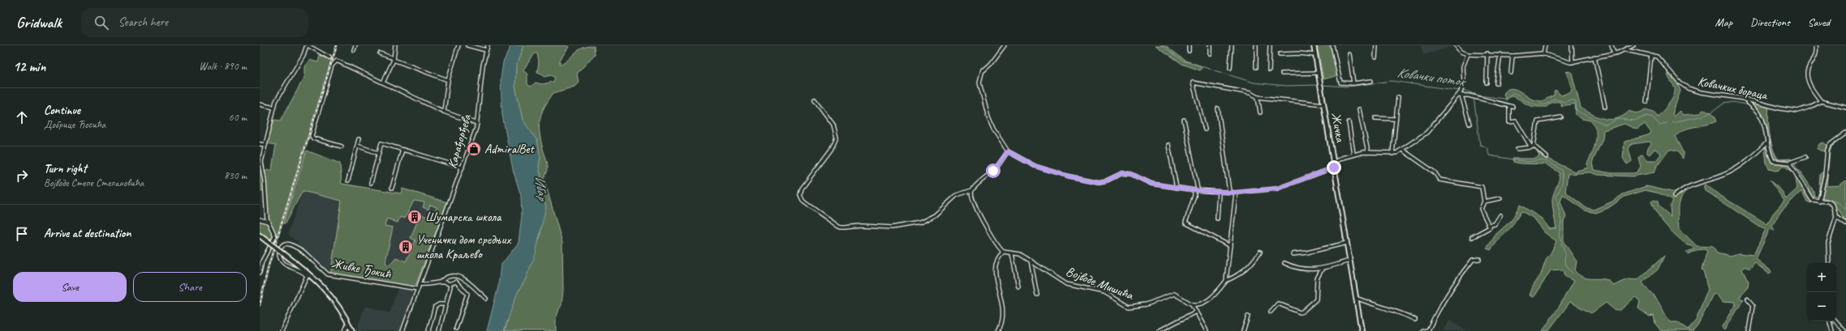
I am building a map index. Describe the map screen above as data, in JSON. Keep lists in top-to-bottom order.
{
  "streets": {
    "main road": ["Жичка"],
    "street": [
      "Ковачких бораца",
      "Карађорђева",
      "Живке Ђокић",
      "Војводе Мишића"
    ]
  },
  "crossings": [
    ["Карађорђева", "Живке Ђокић"]
  ],
  "water": ["Ковачки поток", "Ибар"],
  "places": {
    "shop": ["AdmiralBet"],
    "building": ["Шумарска школа", "Ученички дом средњих школа Краљево"]
  },
  "page": {
    "header": "Gridwalk",
    "search": "Search here",
    "nav": ["Map", "Directions", "Saved"],
    "heading": ["12 min", "Walk · 890 m"],
    "list": [
      ["Continue", "Добрице Ћосића", "60 m"],
      ["Turn right", "Војводе Степе Степановића", "830 m"],
      "Arrive at destination"
    ],
    "buttons": ["Save", "Share"],
    "map_buttons": ["+", "−"]
  }
}
